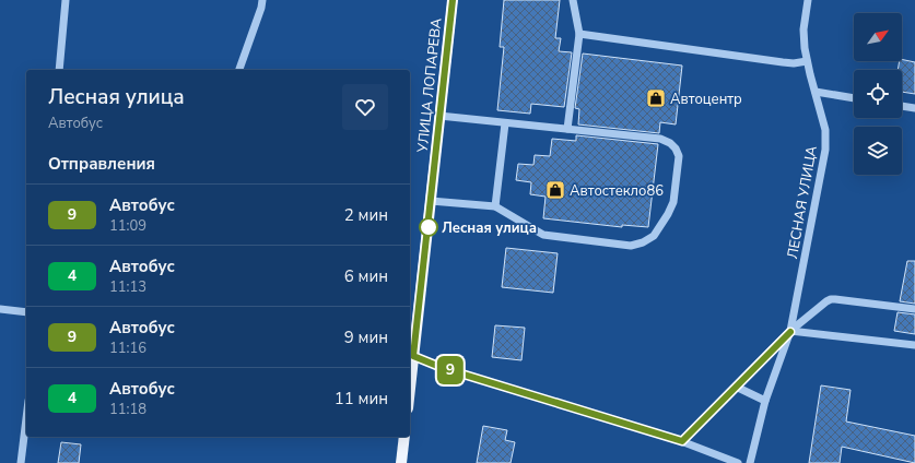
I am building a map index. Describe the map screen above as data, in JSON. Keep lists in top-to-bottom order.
{
  "streets": {
    "main road": ["УЛИЦА ЛОПАРЕВА"],
    "street": ["ЛЕСНАЯ УЛИЦА"]
  },
  "places": {
    "shop": ["Автоцентр", "Автостекло86"],
    "other": ["Лесная улица"]
  },
  "lines": ["bus line 9"],
  "north": "top right",
  "page": {
    "on_map": "9",
    "heading": [
      ["Лесная улица", "Автобус"],
      "Отправления"
    ],
    "list": [
      {
        "mark": "9",
        "name": "Автобус",
        "note": "11:09",
        "value": "2 мин"
      },
      {
        "mark": "4",
        "name": "Автобус",
        "note": "11:13",
        "value": "6 мин"
      },
      {
        "mark": "9",
        "name": "Автобус",
        "note": "11:16",
        "value": "9 мин"
      },
      {
        "mark": "4",
        "name": "Автобус",
        "note": "11:18",
        "value": "11 мин"
      }
    ]
  }
}
